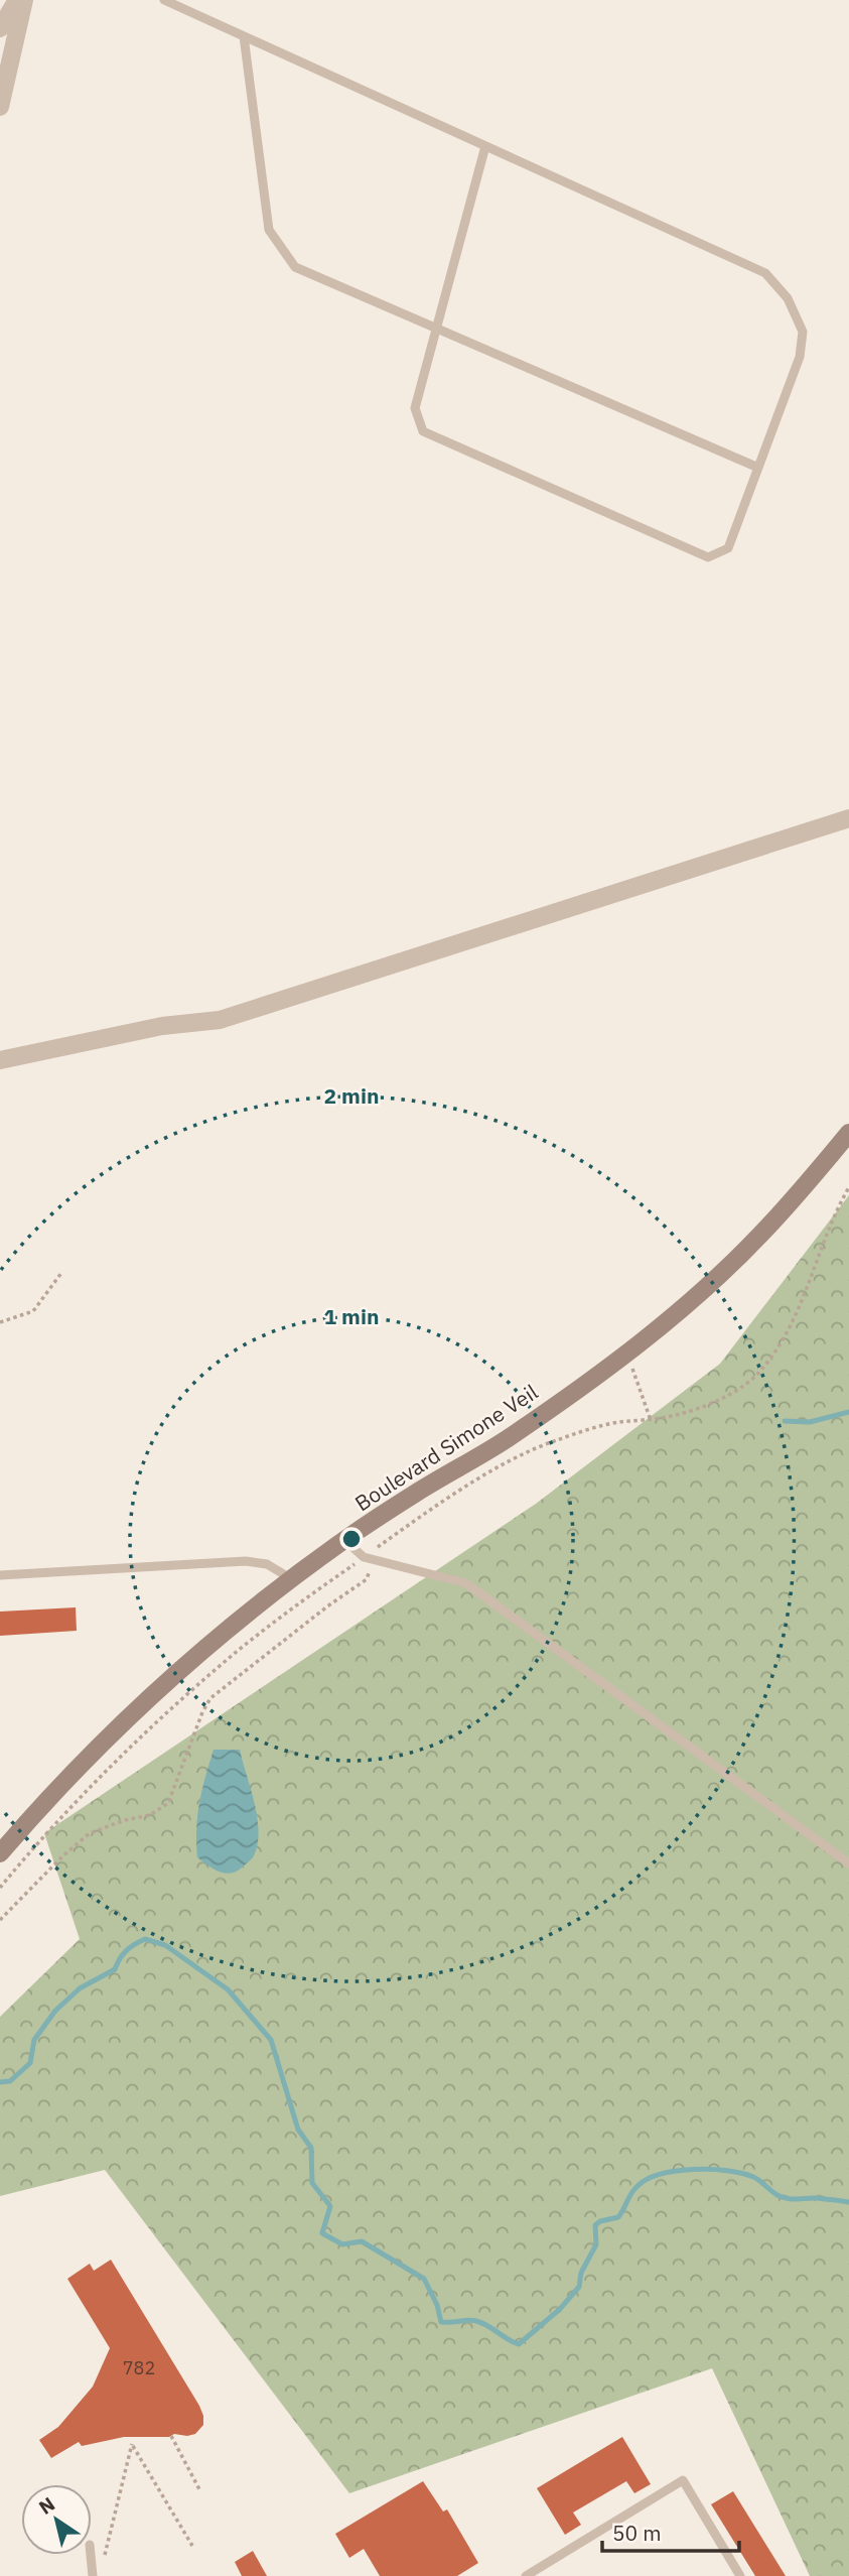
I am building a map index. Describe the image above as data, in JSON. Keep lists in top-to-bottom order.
{
  "streets": {
    "main road": ["Boulevard Simone Veil"]
  },
  "house_numbers": ["782"],
  "scale_bar": "50 m",
  "north": "top left",
  "rings": ["2 min", "1 min"]
}
